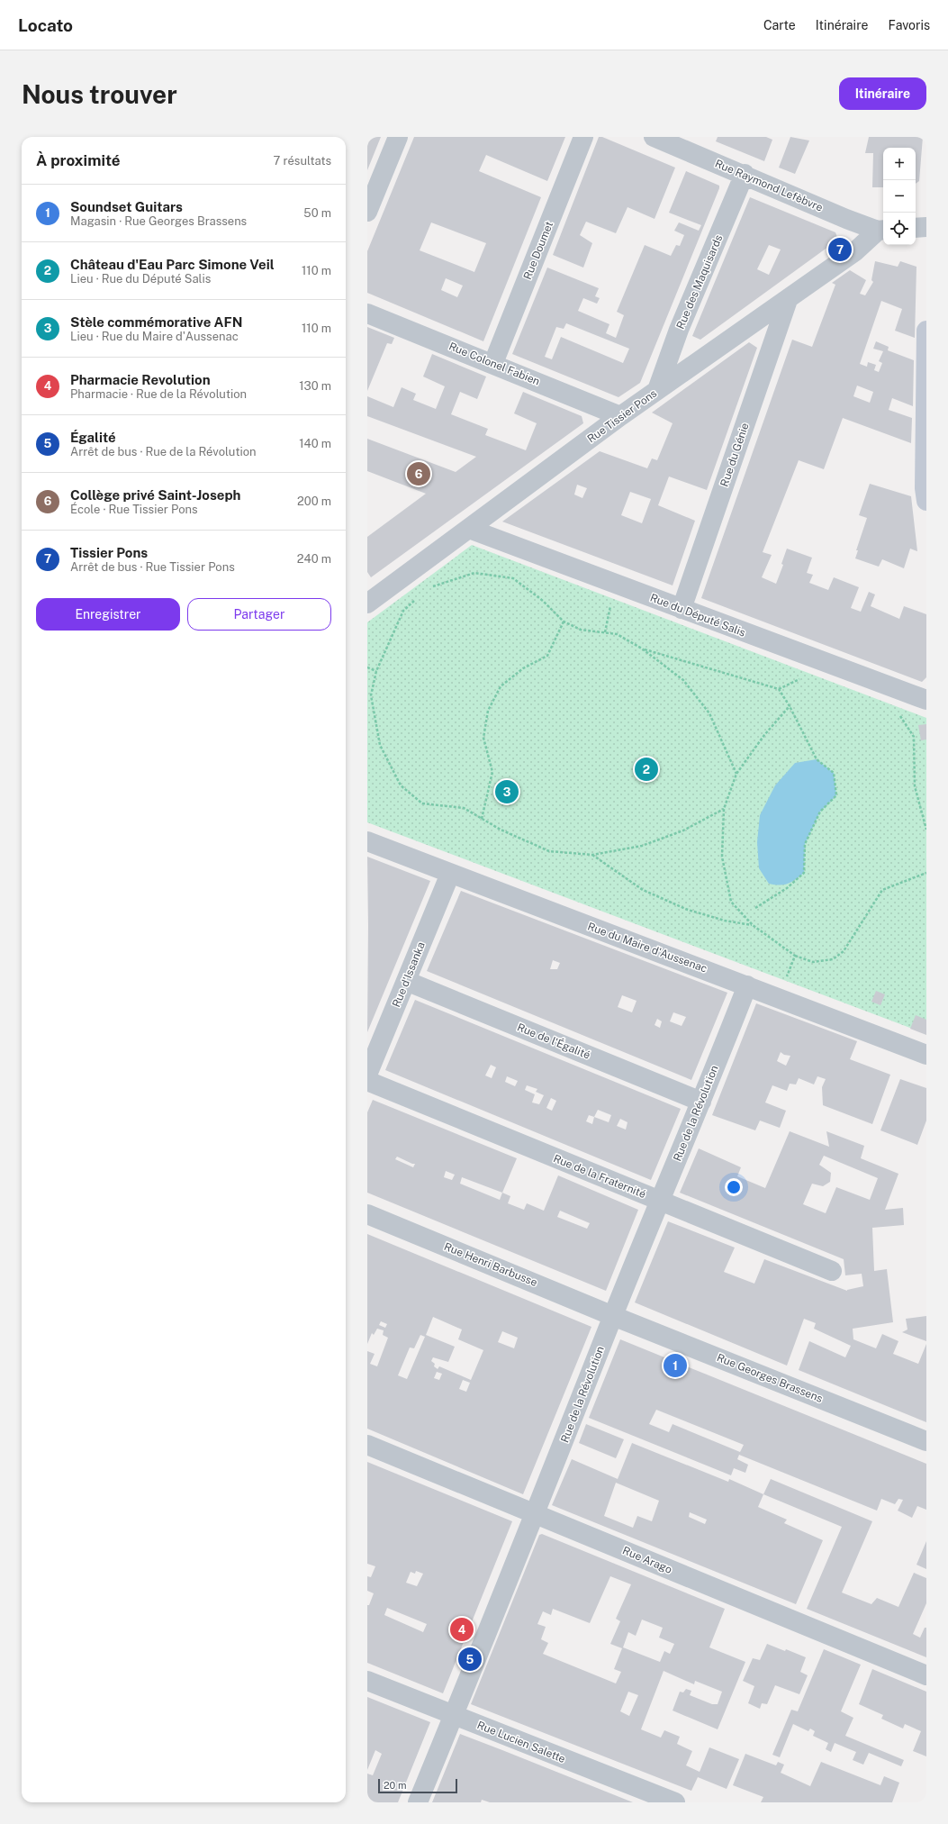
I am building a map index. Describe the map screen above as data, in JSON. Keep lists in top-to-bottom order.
{
  "streets": {
    "street": [
      "Rue Raymond Lefèbvre",
      "Rue Doumet",
      "Rue des Maquisards",
      "Rue Colonel Fabien",
      "Rue Tissier Pons",
      "Rue du Génie",
      "Rue du Député Salis",
      "Rue du Maire d'Aussenac",
      "Rue d'Issanka",
      "Rue de l'Égalité",
      "Rue de la Révolution",
      "Rue de la Fraternité",
      "Rue Henri Barbusse",
      "Rue Georges Brassens",
      "Rue Arago",
      "Rue Lucien Salette"
    ]
  },
  "crossings": [
    ["Rue Raymond Lefèbvre", "Rue des Maquisards"],
    ["Rue Raymond Lefèbvre", "Rue Tissier Pons"],
    ["Rue Doumet", "Rue Colonel Fabien"],
    ["Rue des Maquisards", "Rue Tissier Pons"],
    ["Rue Colonel Fabien", "Rue Tissier Pons"],
    ["Rue Tissier Pons", "Rue du Génie"],
    ["Rue Tissier Pons", "Rue du Député Salis"],
    ["Rue du Génie", "Rue du Député Salis"],
    ["Rue du Maire d'Aussenac", "Rue d'Issanka"],
    ["Rue du Maire d'Aussenac", "Rue de la Révolution"],
    ["Rue d'Issanka", "Rue de l'Égalité"],
    ["Rue de l'Égalité", "Rue de la Révolution"],
    ["Rue de la Révolution", "Rue de la Fraternité"],
    ["Rue de la Révolution", "Rue Henri Barbusse"],
    ["Rue de la Révolution", "Rue Georges Brassens"],
    ["Rue de la Révolution", "Rue Arago"],
    ["Rue de la Révolution", "Rue Lucien Salette"],
    ["Rue Henri Barbusse", "Rue Georges Brassens"]
  ],
  "scale_bar": "20 m",
  "page": {
    "header": "Locato",
    "nav": ["Carte", "Itinéraire", "Favoris"],
    "buttons": [
      "Itinéraire",
      ["Enregistrer", "Partager"]
    ],
    "title": "Nous trouver",
    "heading": ["À proximité", "7 résultats"],
    "map_buttons": ["+", "−"],
    "list": [
      {
        "mark": "1",
        "name": "Soundset Guitars",
        "note": "Magasin · Rue Georges Brassens",
        "value": "50 m"
      },
      {
        "mark": "2",
        "name": "Château d'Eau Parc Simone Veil",
        "note": "Lieu · Rue du Député Salis",
        "value": "110 m"
      },
      {
        "mark": "3",
        "name": "Stèle commémorative AFN",
        "note": "Lieu · Rue du Maire d'Aussenac",
        "value": "110 m"
      },
      {
        "mark": "4",
        "name": "Pharmacie Revolution",
        "note": "Pharmacie · Rue de la Révolution",
        "value": "130 m"
      },
      {
        "mark": "5",
        "name": "Égalité",
        "note": "Arrêt de bus · Rue de la Révolution",
        "value": "140 m"
      },
      {
        "mark": "6",
        "name": "Collège privé Saint-Joseph",
        "note": "École · Rue Tissier Pons",
        "value": "200 m"
      },
      {
        "mark": "7",
        "name": "Tissier Pons",
        "note": "Arrêt de bus · Rue Tissier Pons",
        "value": "240 m"
      }
    ],
    "pins": [
      "7",
      "6",
      "2",
      "3",
      "1",
      "4",
      "5"
    ],
    "scale": "20 m"
  }
}
